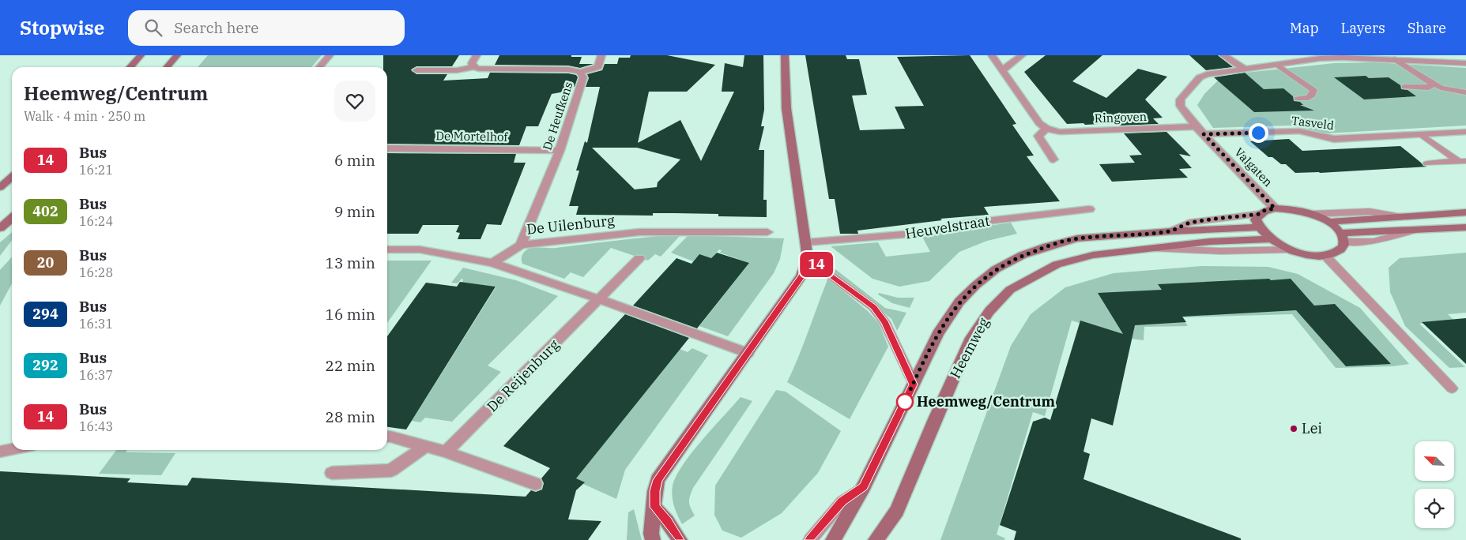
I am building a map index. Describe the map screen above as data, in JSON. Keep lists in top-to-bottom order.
{
  "streets": {
    "main road": ["Heemweg"],
    "street": [
      "De Heufkens",
      "Ringoven",
      "Tasveld",
      "De Mortelhof",
      "Valgaten",
      "De Uilenburg",
      "Heuvelstraat",
      "De Reijenburg"
    ]
  },
  "crossings": [
    ["De Heufkens", "De Mortelhof"],
    ["De Heufkens", "De Uilenburg"],
    ["Ringoven", "Valgaten"],
    ["Tasveld", "Valgaten"]
  ],
  "places": ["Heemweg/Centrum", "Lei"],
  "lines": ["bus line 14"],
  "north": "top left",
  "page": {
    "header": "Stopwise",
    "search": "Search here",
    "nav": ["Map", "Layers", "Share"],
    "on_map": "14",
    "heading": ["Heemweg/Centrum", "Walk · 4 min · 250 m"],
    "list": [
      {
        "mark": "14",
        "name": "Bus",
        "note": "16:21",
        "value": "6 min"
      },
      {
        "mark": "402",
        "name": "Bus",
        "note": "16:24",
        "value": "9 min"
      },
      {
        "mark": "20",
        "name": "Bus",
        "note": "16:28",
        "value": "13 min"
      },
      {
        "mark": "294",
        "name": "Bus",
        "note": "16:31",
        "value": "16 min"
      },
      {
        "mark": "292",
        "name": "Bus",
        "note": "16:37",
        "value": "22 min"
      },
      {
        "mark": "14",
        "name": "Bus",
        "note": "16:43",
        "value": "28 min"
      }
    ]
  }
}
